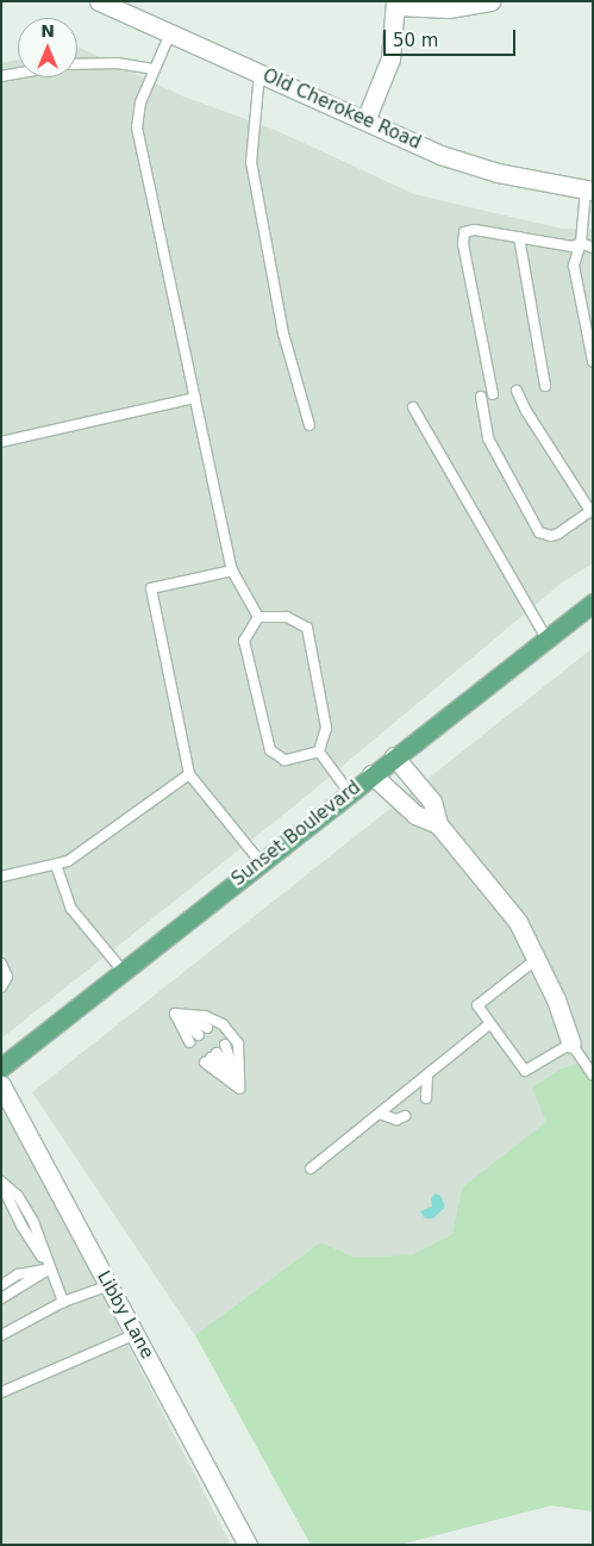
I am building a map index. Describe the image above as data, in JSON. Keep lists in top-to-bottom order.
{
  "streets": {
    "main road": ["Sunset Boulevard"],
    "street": ["Old Cherokee Road", "Libby Lane"]
  },
  "scale_bar": "50 m",
  "north": "top"
}
